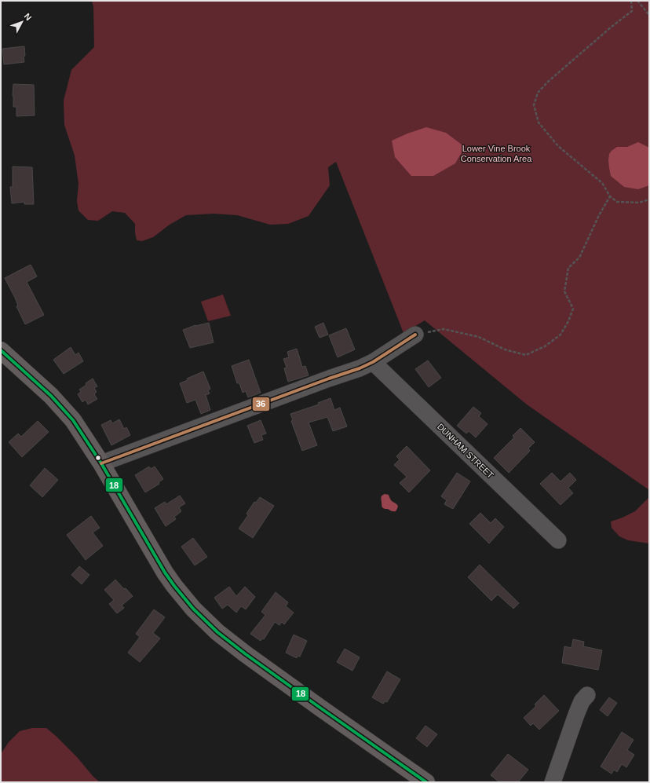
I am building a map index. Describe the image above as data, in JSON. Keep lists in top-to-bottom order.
{
  "streets": {
    "street": ["DUNHAM STREET"]
  },
  "parks": ["Lower Vine Brook Conservation Area"],
  "lines": ["transit line 36", "transit line 18"],
  "north": "top right"
}
